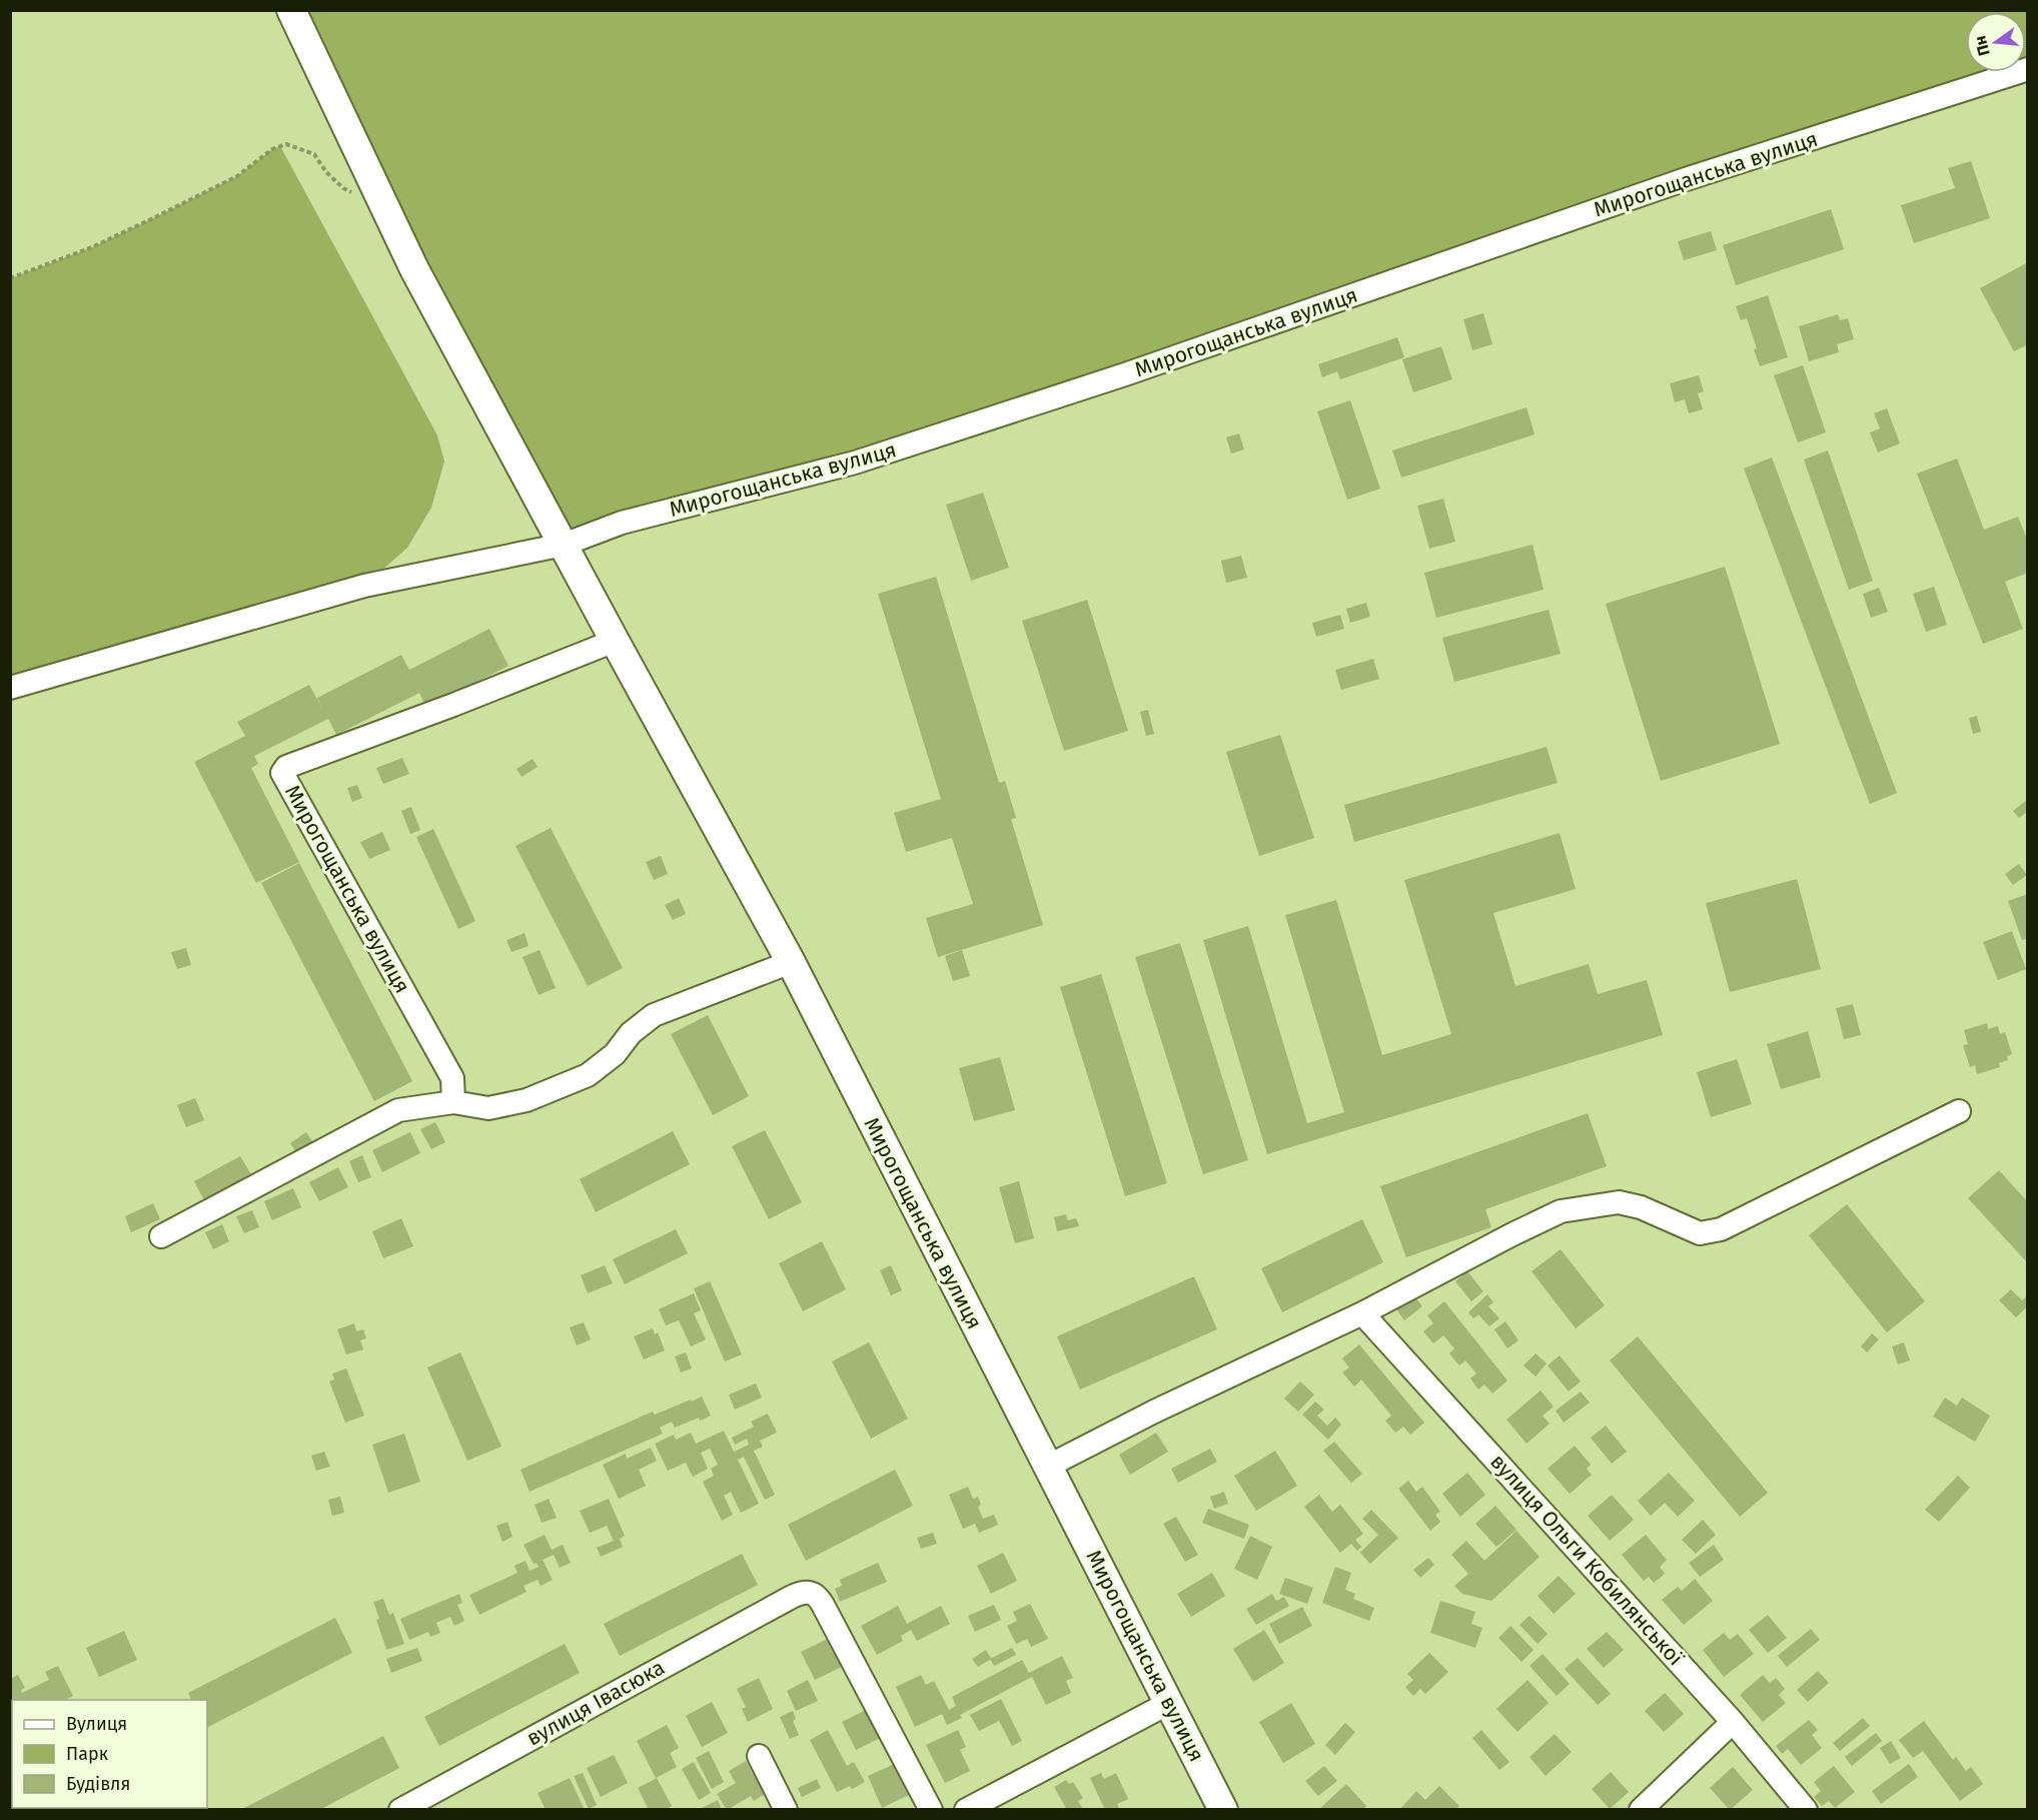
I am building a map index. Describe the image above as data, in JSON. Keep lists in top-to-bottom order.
{
  "streets": {
    "main road": ["Мирогощанська вулиця"],
    "street": ["вулиця Ольги Кобилянської", "вулиця Івасюка"]
  },
  "legend": ["Вулиця", "Парк", "Будівля"],
  "north": "left"
}
